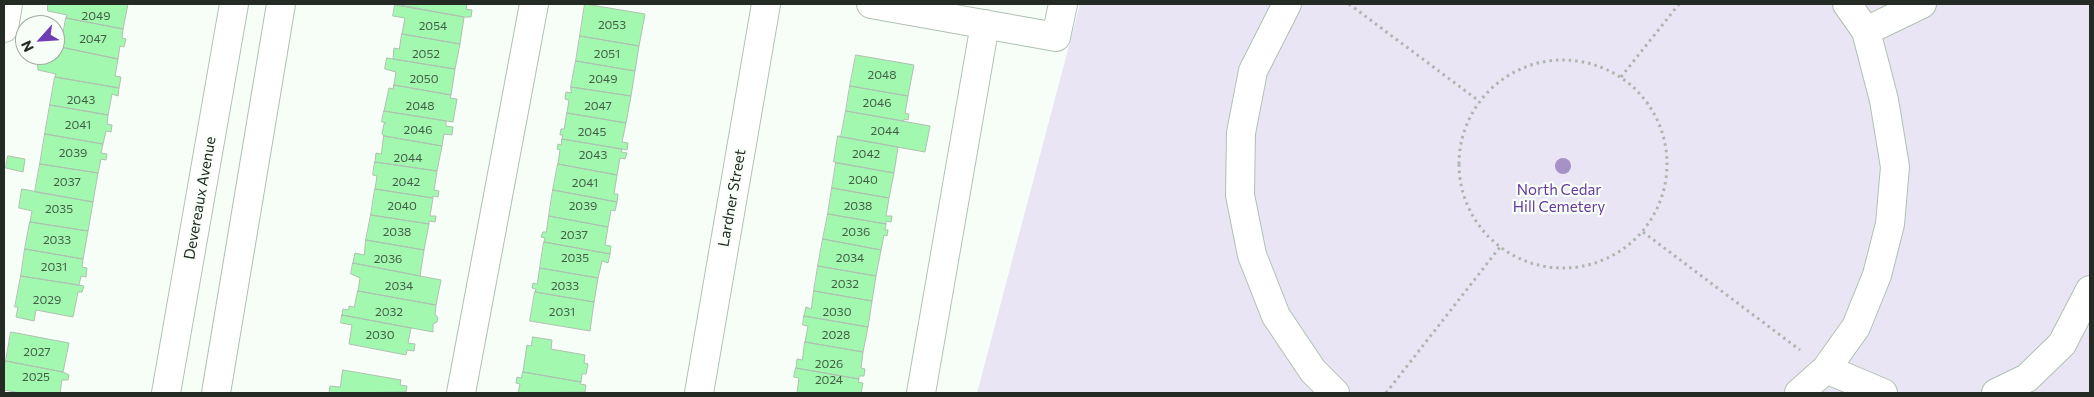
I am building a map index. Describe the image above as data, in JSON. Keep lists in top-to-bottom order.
{
  "streets": {
    "street": ["Devereaux Avenue", "Lardner Street"]
  },
  "parks": ["North Cedar Hill Cemetery"],
  "house_numbers": [
    "2049",
    "2053",
    "2054",
    "2047",
    "2052",
    "2051",
    "2048",
    "2050",
    "2049",
    "2043",
    "2046",
    "2048",
    "2047",
    "2041",
    "2046",
    "2044",
    "2045",
    "2039",
    "2042",
    "2043",
    "2044",
    "2040",
    "2037",
    "2042",
    "2041",
    "2040",
    "2039",
    "2038",
    "2035",
    "2038",
    "2036",
    "2037",
    "2033",
    "2035",
    "2034",
    "2036",
    "2031",
    "2032",
    "2034",
    "2033",
    "2029",
    "2032",
    "2031",
    "2030",
    "2030",
    "2028",
    "2027",
    "2026",
    "2025",
    "2024"
  ],
  "north": "bottom left"
}
